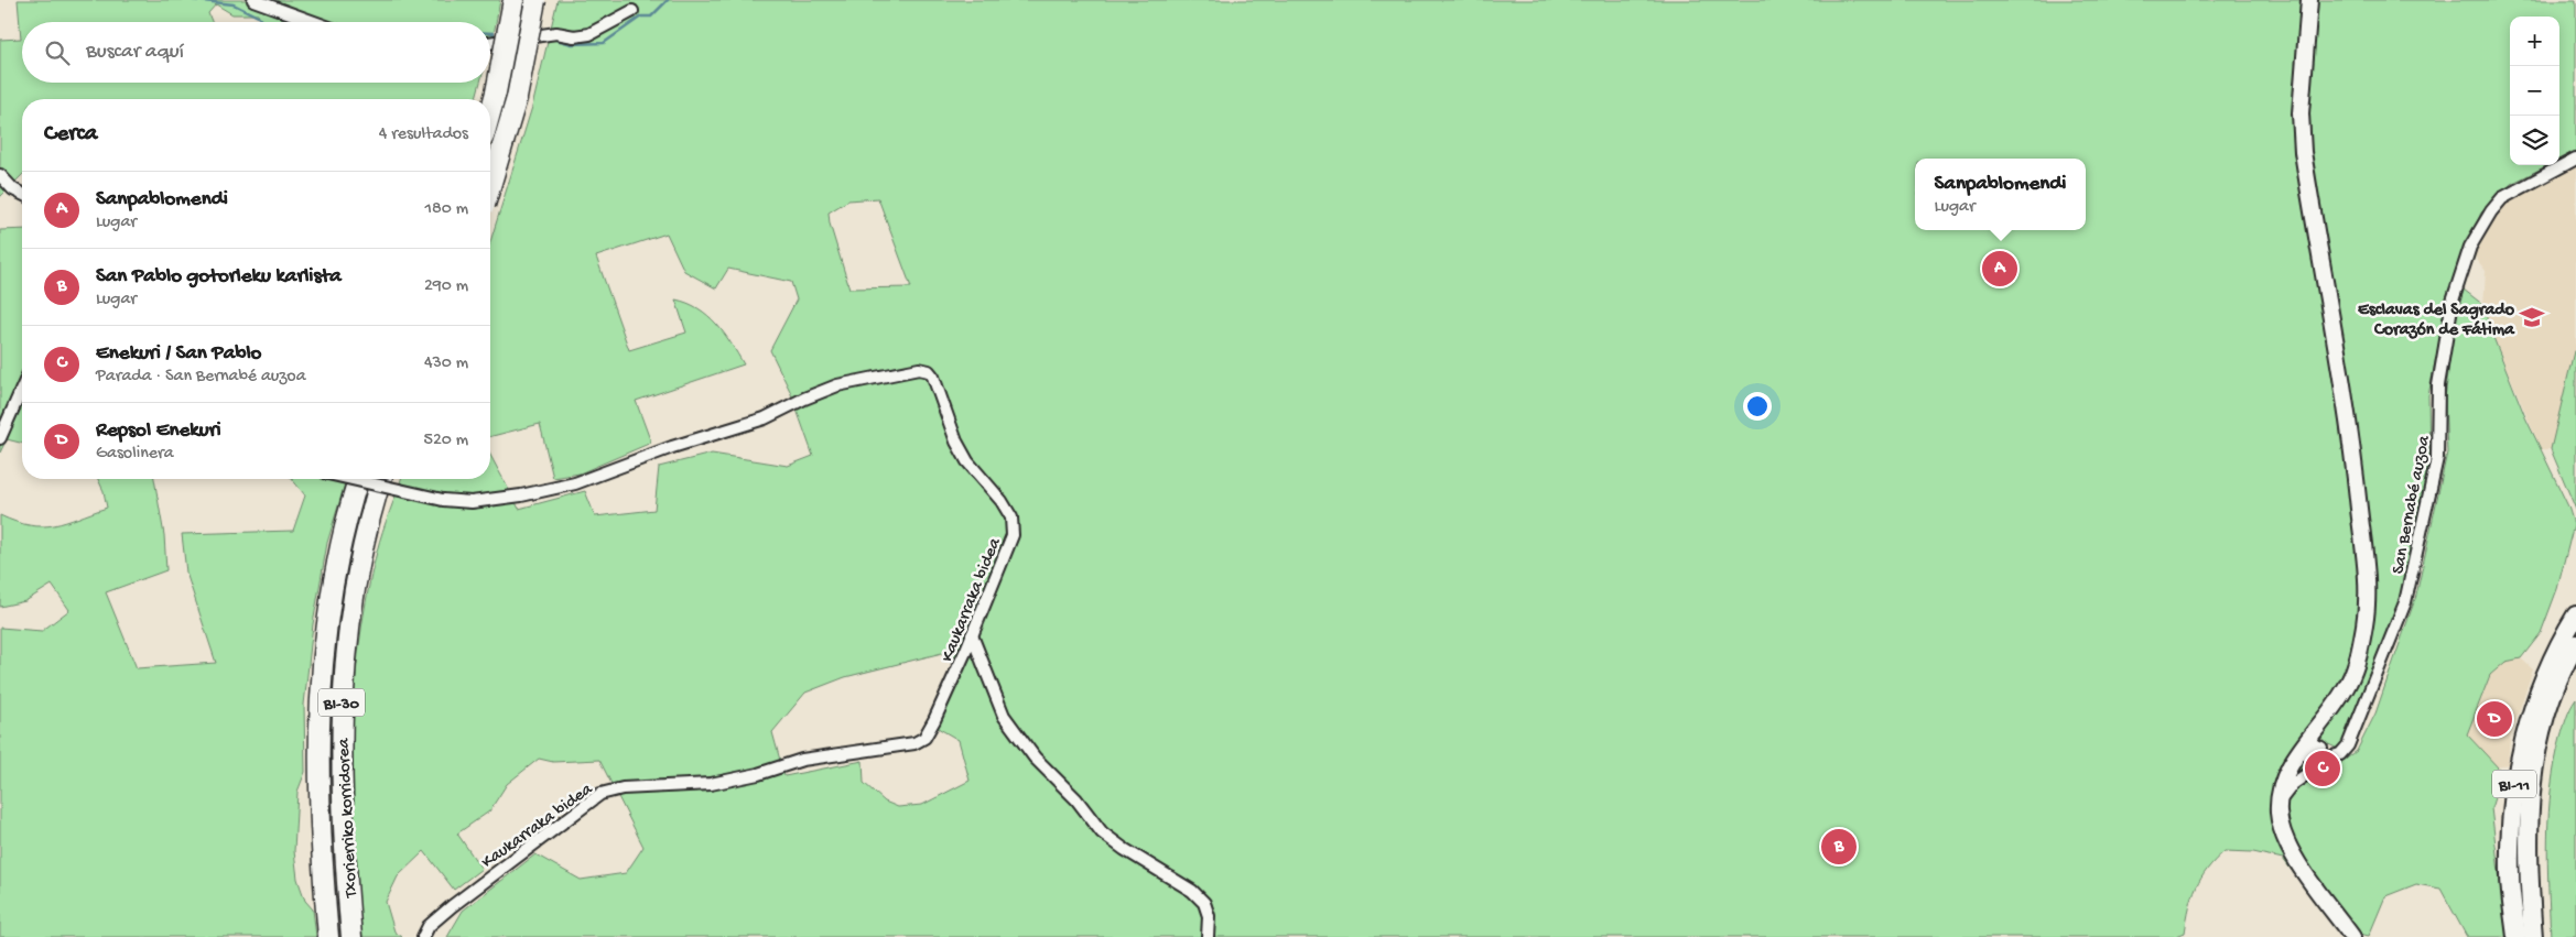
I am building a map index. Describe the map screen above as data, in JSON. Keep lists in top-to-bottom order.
{
  "streets": {
    "highway": ["BI-30", "Txorierriko korridorea"],
    "main road": ["BI-11"],
    "street": ["San Bernabé auzoa", "Kaukarraka bidea"]
  },
  "places": {
    "school or university": ["Esclavas del Sagrado Corazón de Fátima"]
  },
  "page": {
    "map_buttons": ["+", "−"],
    "search": "Buscar aquí",
    "heading": ["Cerca", "4 resultados"],
    "popup": ["Sanpablomendi", "Lugar"],
    "list": [
      {
        "mark": "A",
        "name": "Sanpablomendi",
        "note": "Lugar",
        "value": "180 m"
      },
      {
        "mark": "B",
        "name": "San Pablo gotorleku karlista",
        "note": "Lugar",
        "value": "290 m"
      },
      {
        "mark": "C",
        "name": "Enekuri / San Pablo",
        "note": "Parada · San Bernabé auzoa",
        "value": "430 m"
      },
      {
        "mark": "D",
        "name": "Repsol Enekuri",
        "note": "Gasolinera",
        "value": "520 m"
      }
    ],
    "pins": [
      "A",
      "D",
      "C",
      "B"
    ]
  }
}
